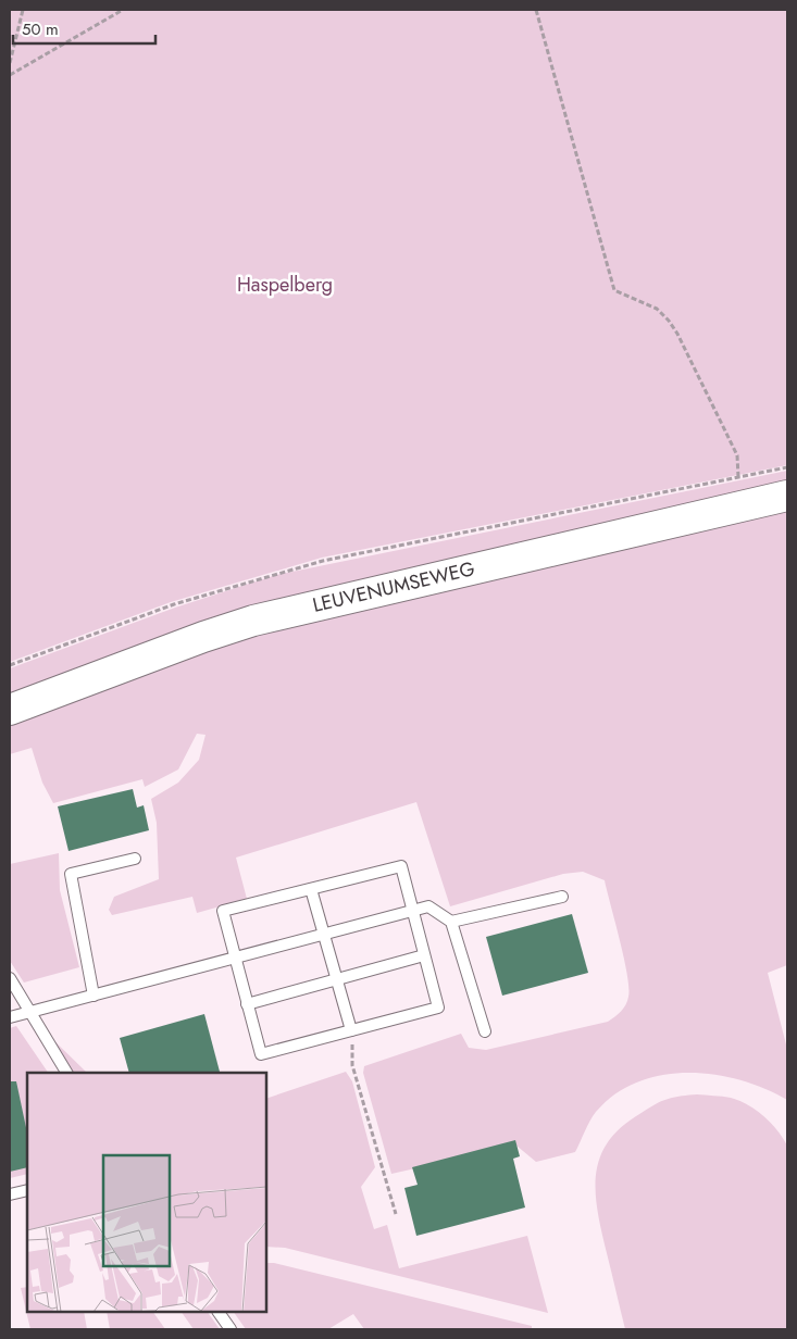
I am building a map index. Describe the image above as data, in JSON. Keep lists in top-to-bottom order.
{
  "streets": {
    "main road": ["LEUVENUMSEWEG"]
  },
  "parks": ["Haspelberg"],
  "scale_bar": "50 m"
}
